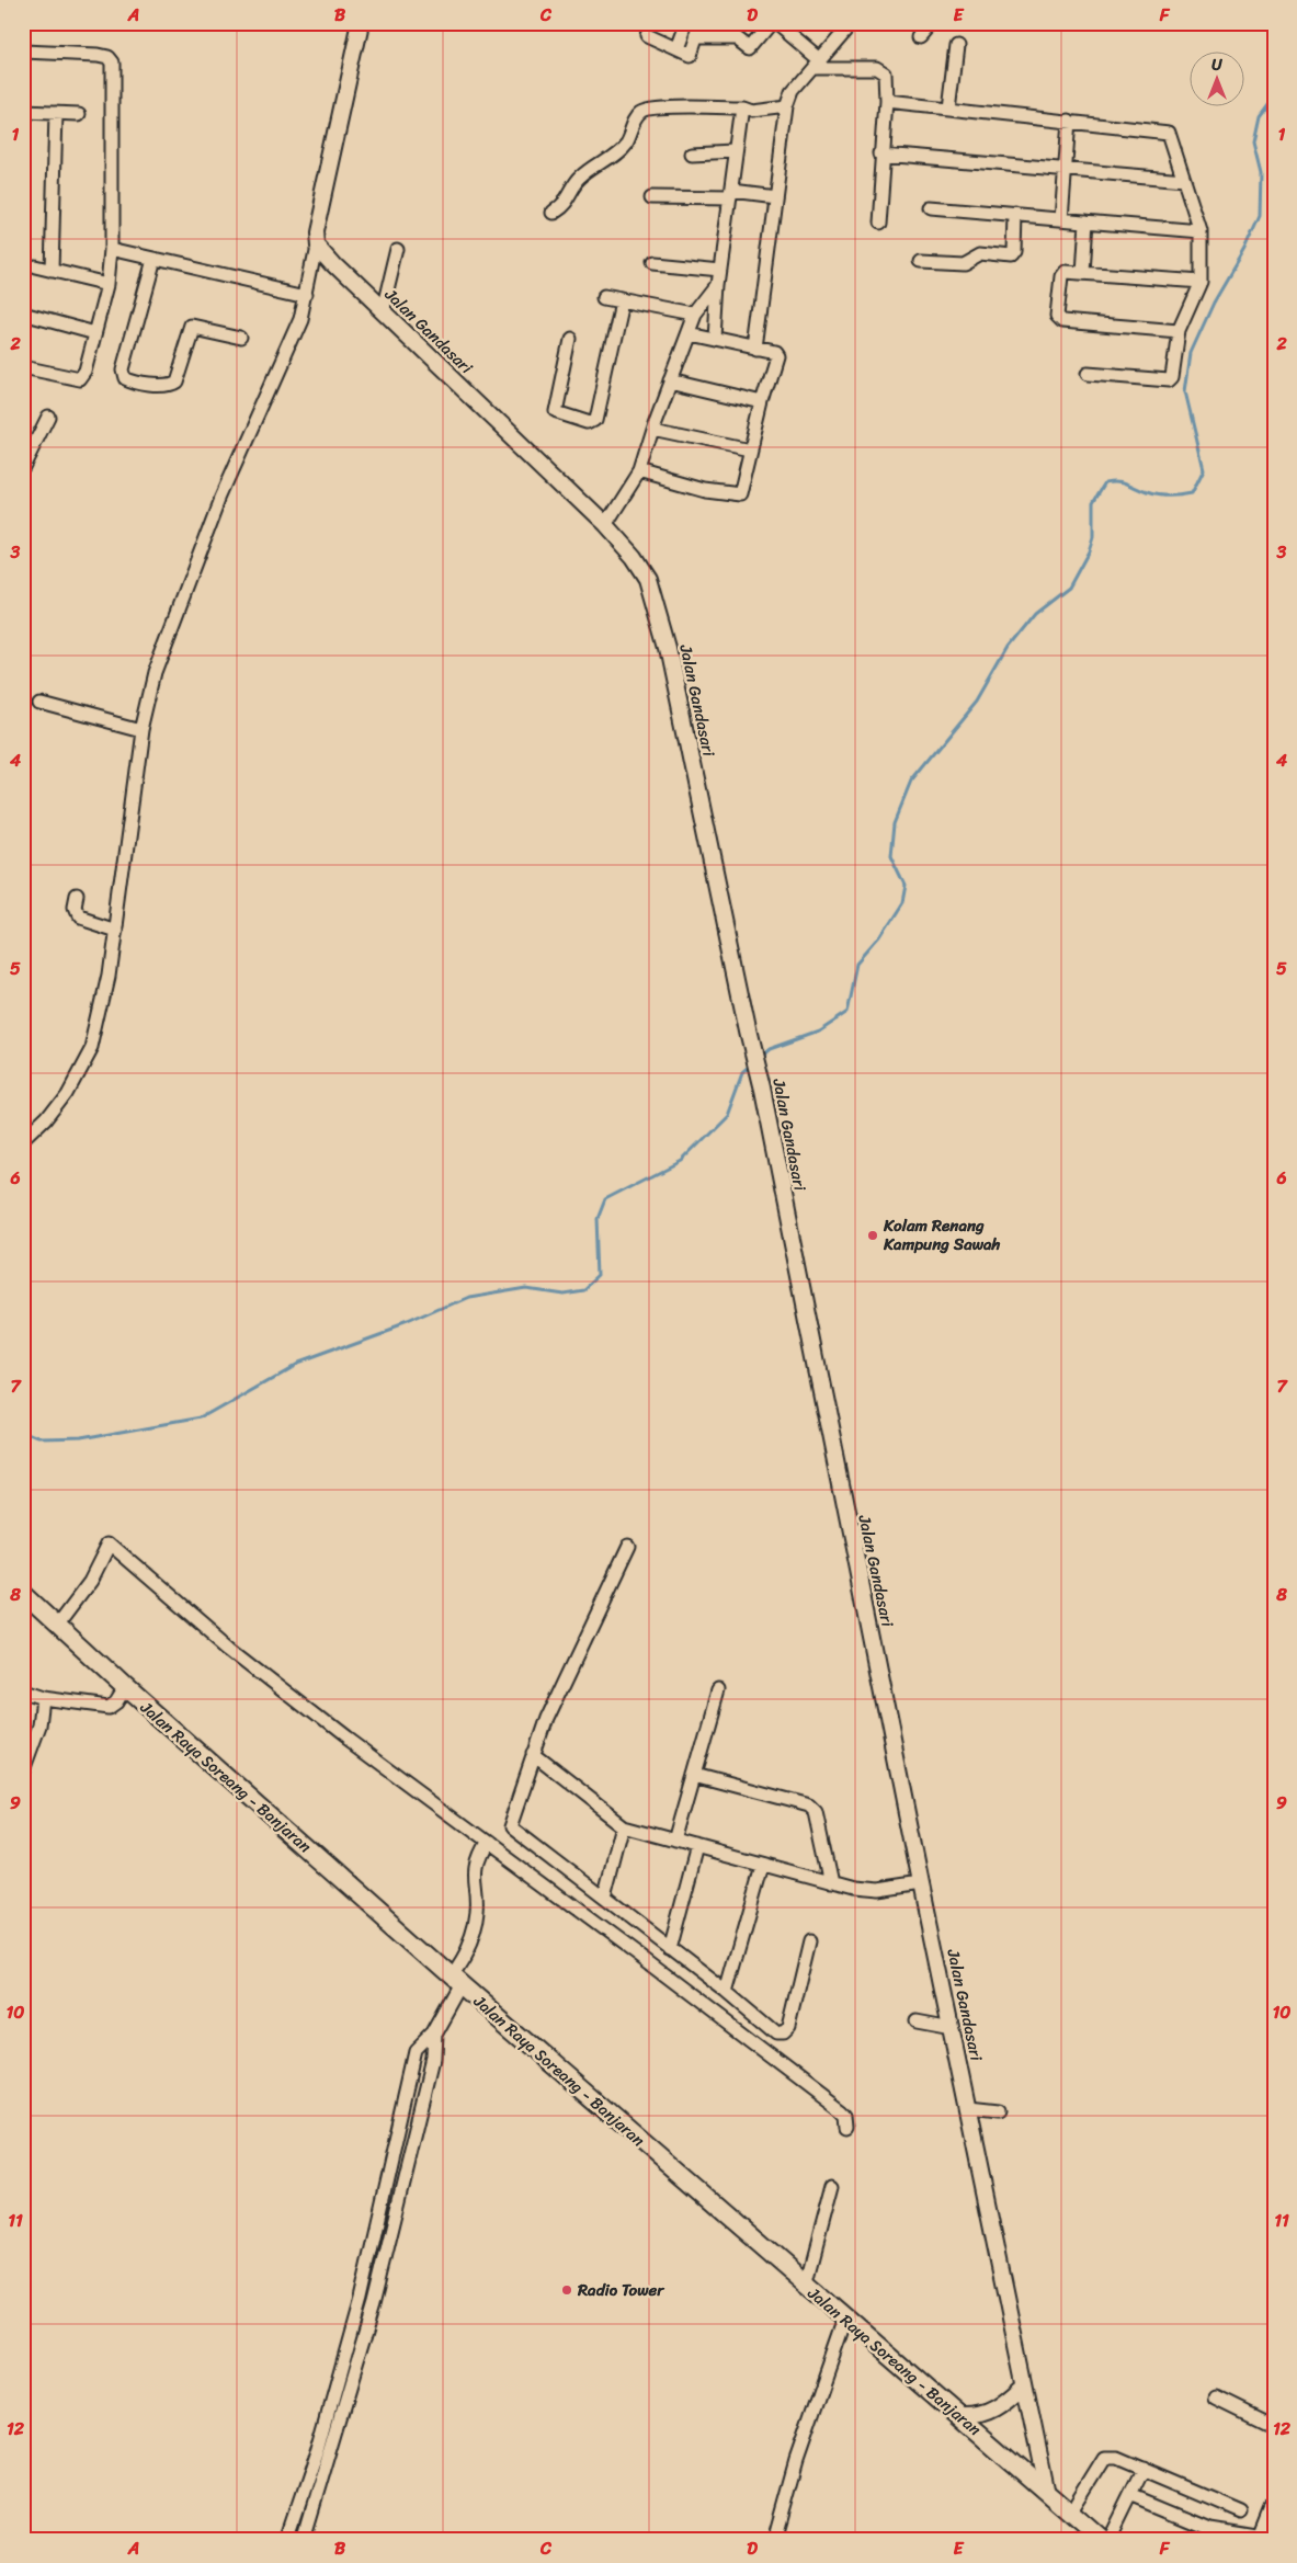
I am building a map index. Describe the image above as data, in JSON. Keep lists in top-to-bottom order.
{
  "streets": {
    "main road": ["Jalan Raya Soreang - Banjaran"],
    "street": ["Jalan Gandasari"]
  },
  "crossings": [
    ["Jalan Gandasari", "Jalan Raya Soreang - Banjaran"]
  ],
  "places": ["Kolam Renang Kampung Sawah", "Radio Tower"],
  "north": "top",
  "grid": {
    "columns": [
      "A",
      "B",
      "C",
      "D",
      "E",
      "F"
    ],
    "rows": [
      "1",
      "2",
      "3",
      "4",
      "5",
      "6",
      "7",
      "8",
      "9",
      "10",
      "11",
      "12"
    ]
  }
}
